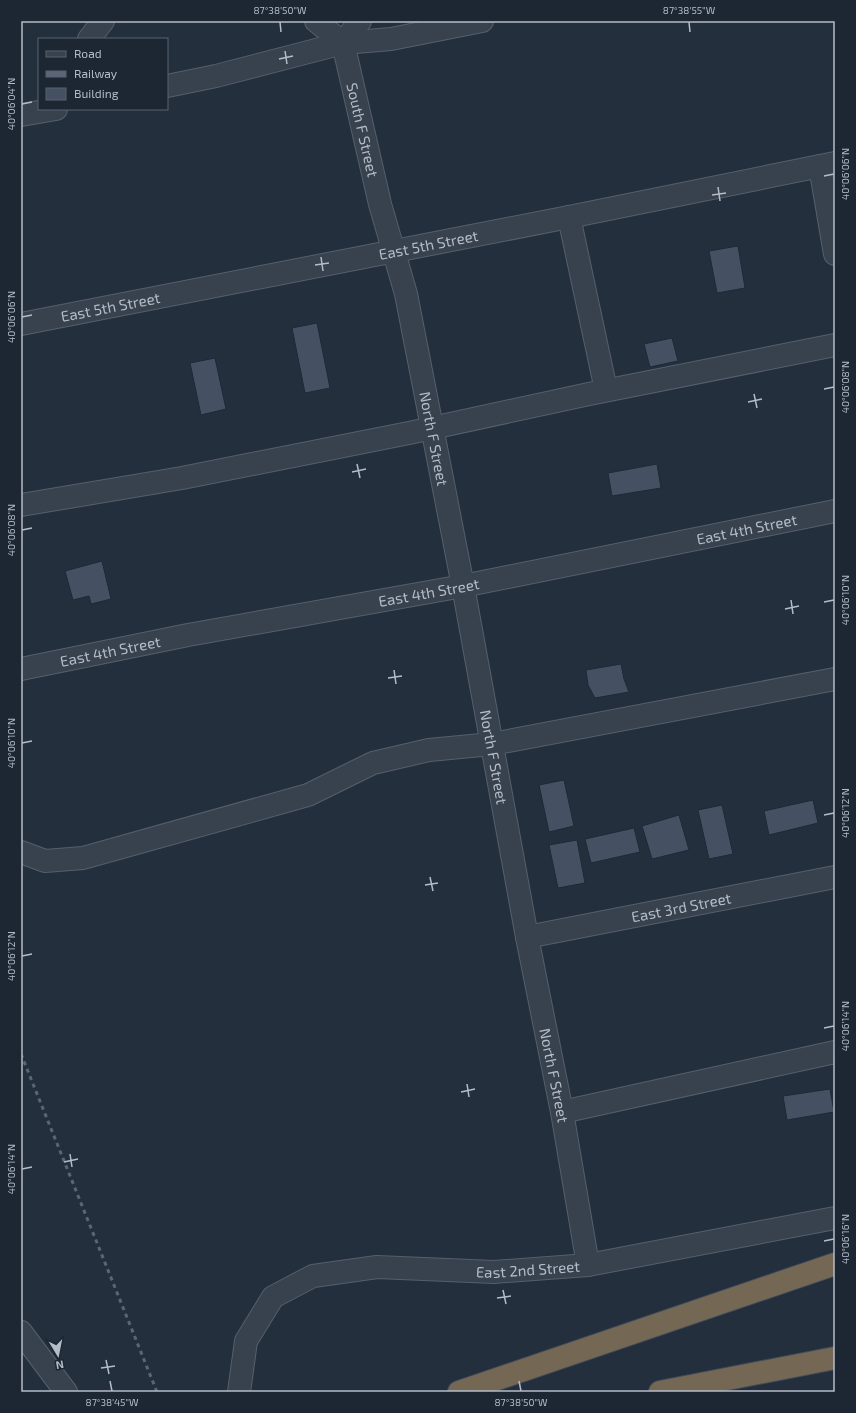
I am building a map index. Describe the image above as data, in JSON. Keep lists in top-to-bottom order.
{
  "streets": {
    "street": [
      "South F Street",
      "East 5th Street",
      "North F Street",
      "East 4th Street",
      "East 3rd Street",
      "East 2nd Street"
    ]
  },
  "crossings": [
    ["South F Street", "East 5th Street"],
    ["South F Street", "North F Street"],
    ["East 5th Street", "North F Street"],
    ["North F Street", "East 4th Street"],
    ["North F Street", "East 3rd Street"],
    ["North F Street", "East 2nd Street"]
  ],
  "legend": ["Road", "Railway", "Building"],
  "north": "bottom",
  "coordinates": [
    "87°38'50\"W",
    "87°38'55\"W",
    "40°06'04\"N",
    "40°06'06\"N",
    "40°06'08\"N",
    "40°06'10\"N",
    "40°06'12\"N",
    "40°06'14\"N",
    "40°06'16\"N",
    "87°38'45\"W"
  ]
}
